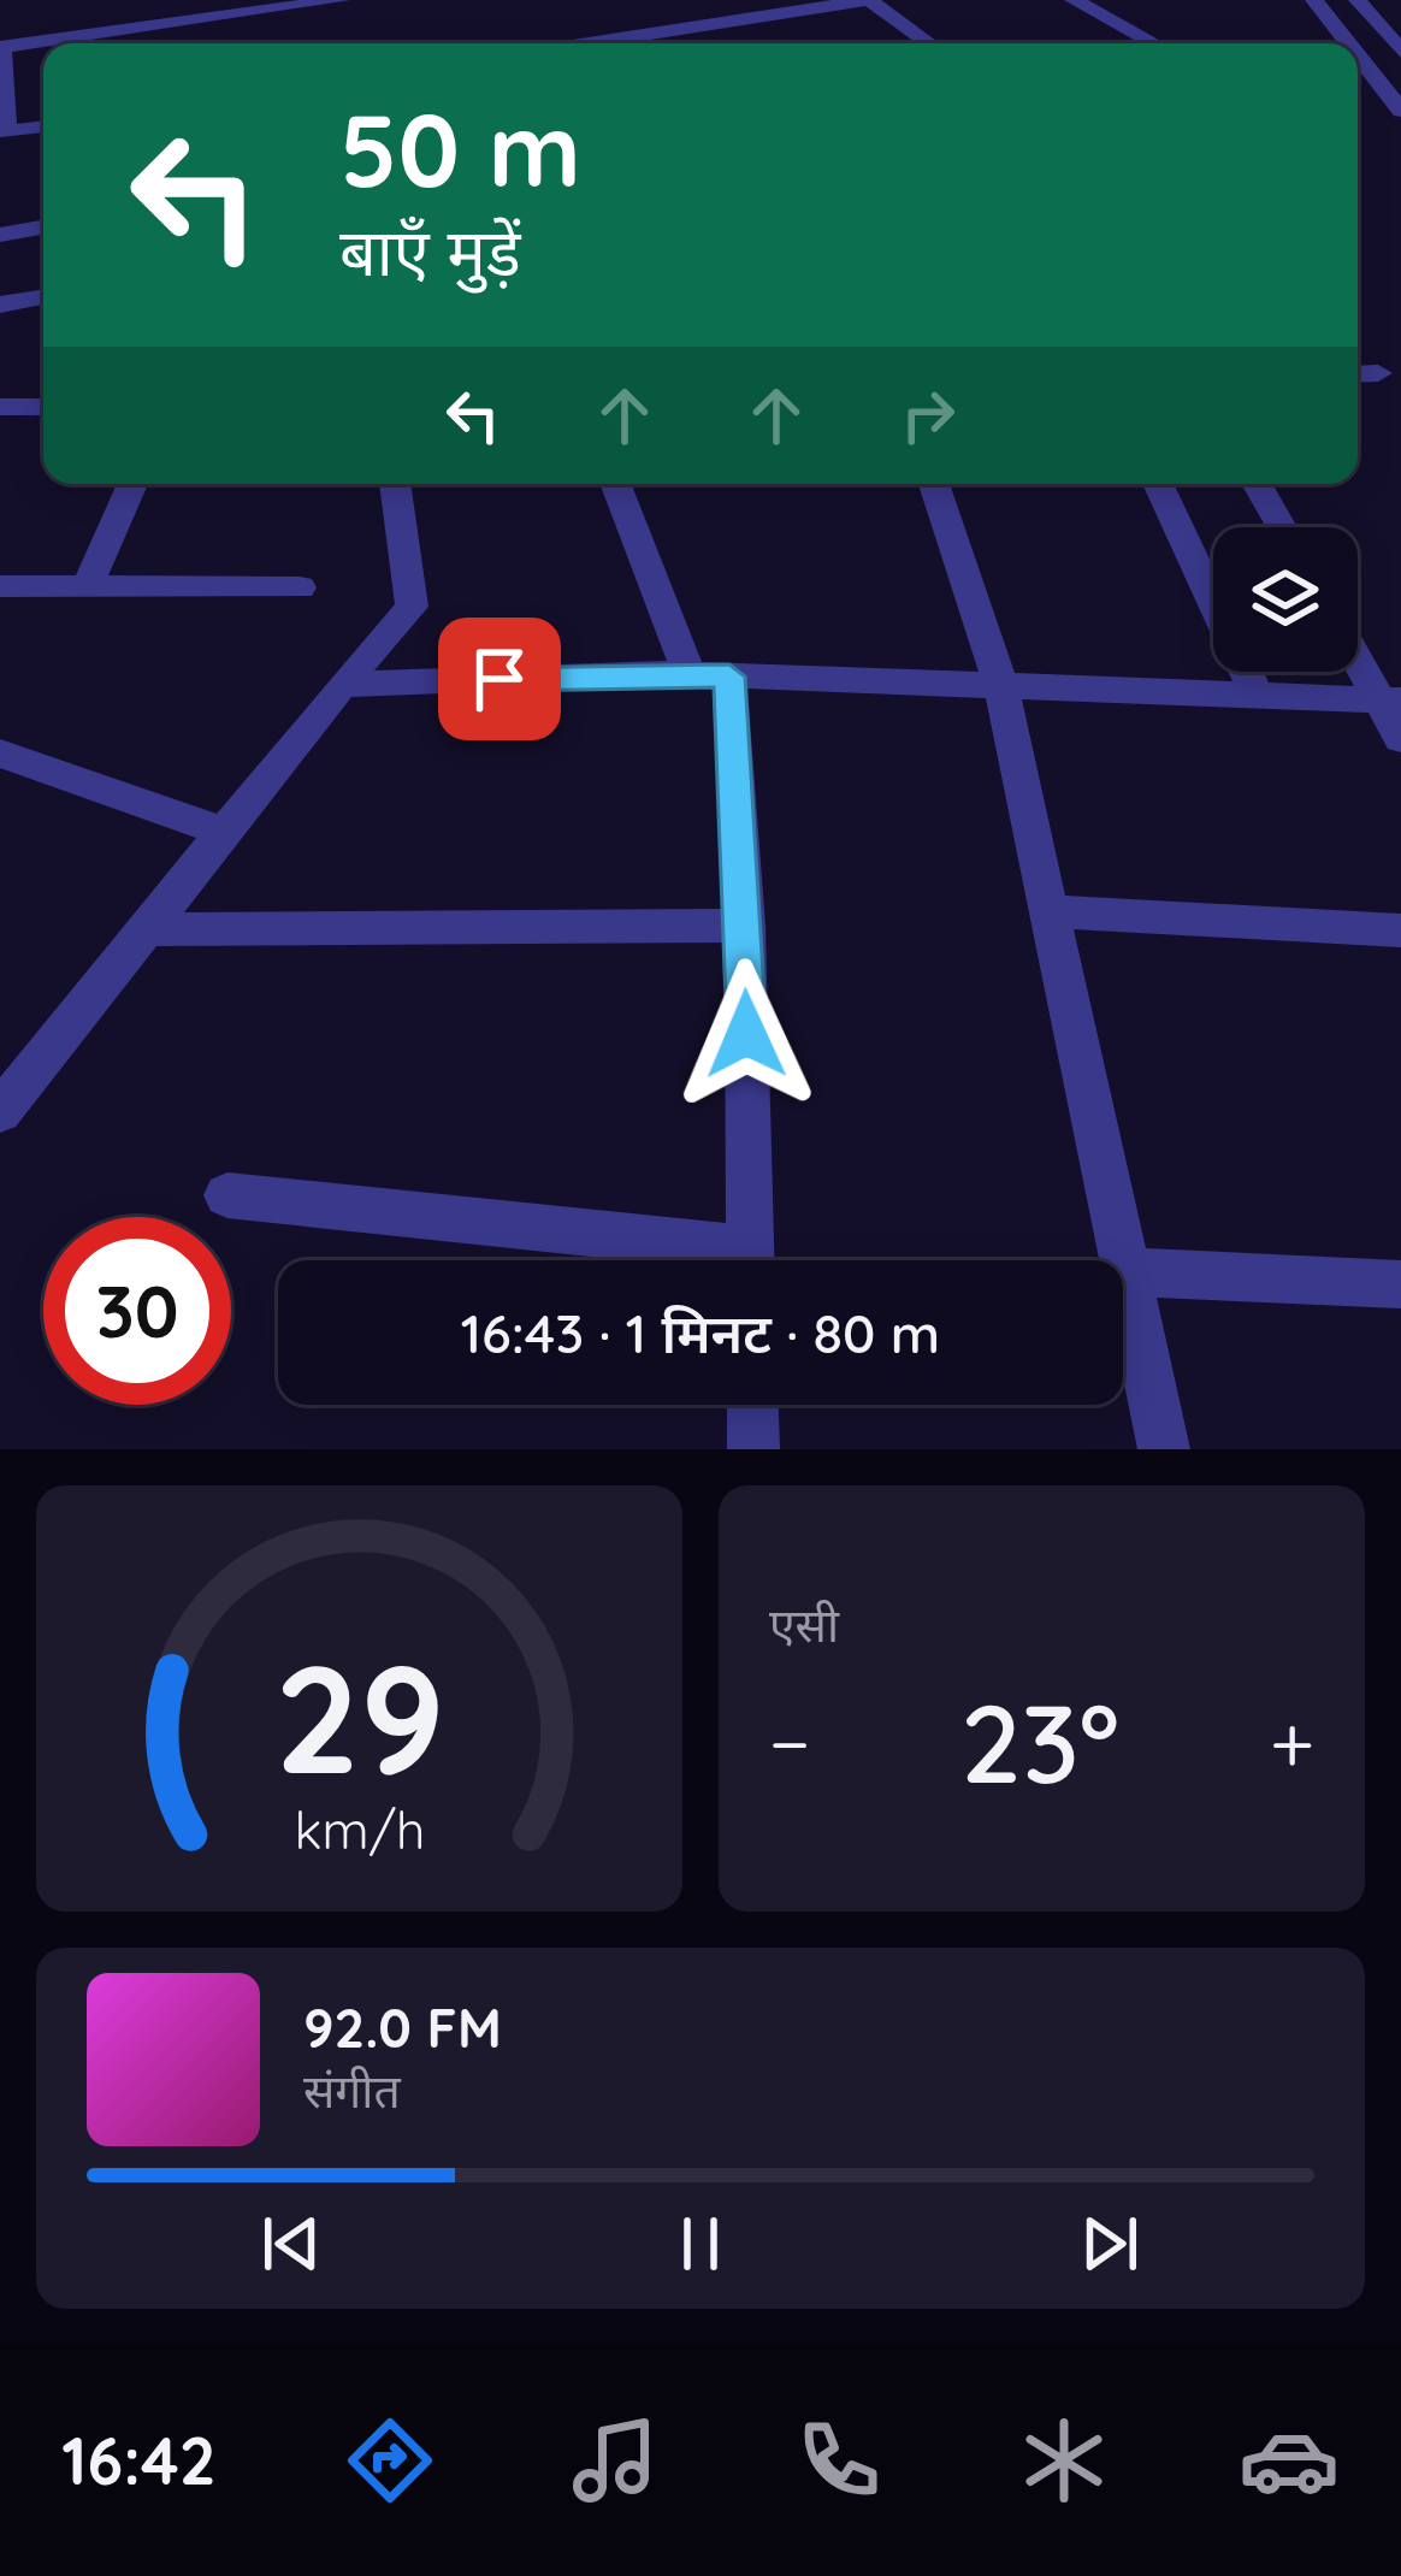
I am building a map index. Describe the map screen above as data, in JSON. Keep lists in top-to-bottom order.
{
  "page": {
    "turn": ["50 m", "बाएँ मुड़ें"],
    "limit": "30",
    "trip": "16:43 · 1 मिनट · 80 m",
    "tile": "एसी",
    "heat": ["−", "23°", "+"],
    "song": ["92.0 FM", "संगीत"],
    "tabs": "16:42",
    "gauge": ["29", "km/h"]
  }
}
